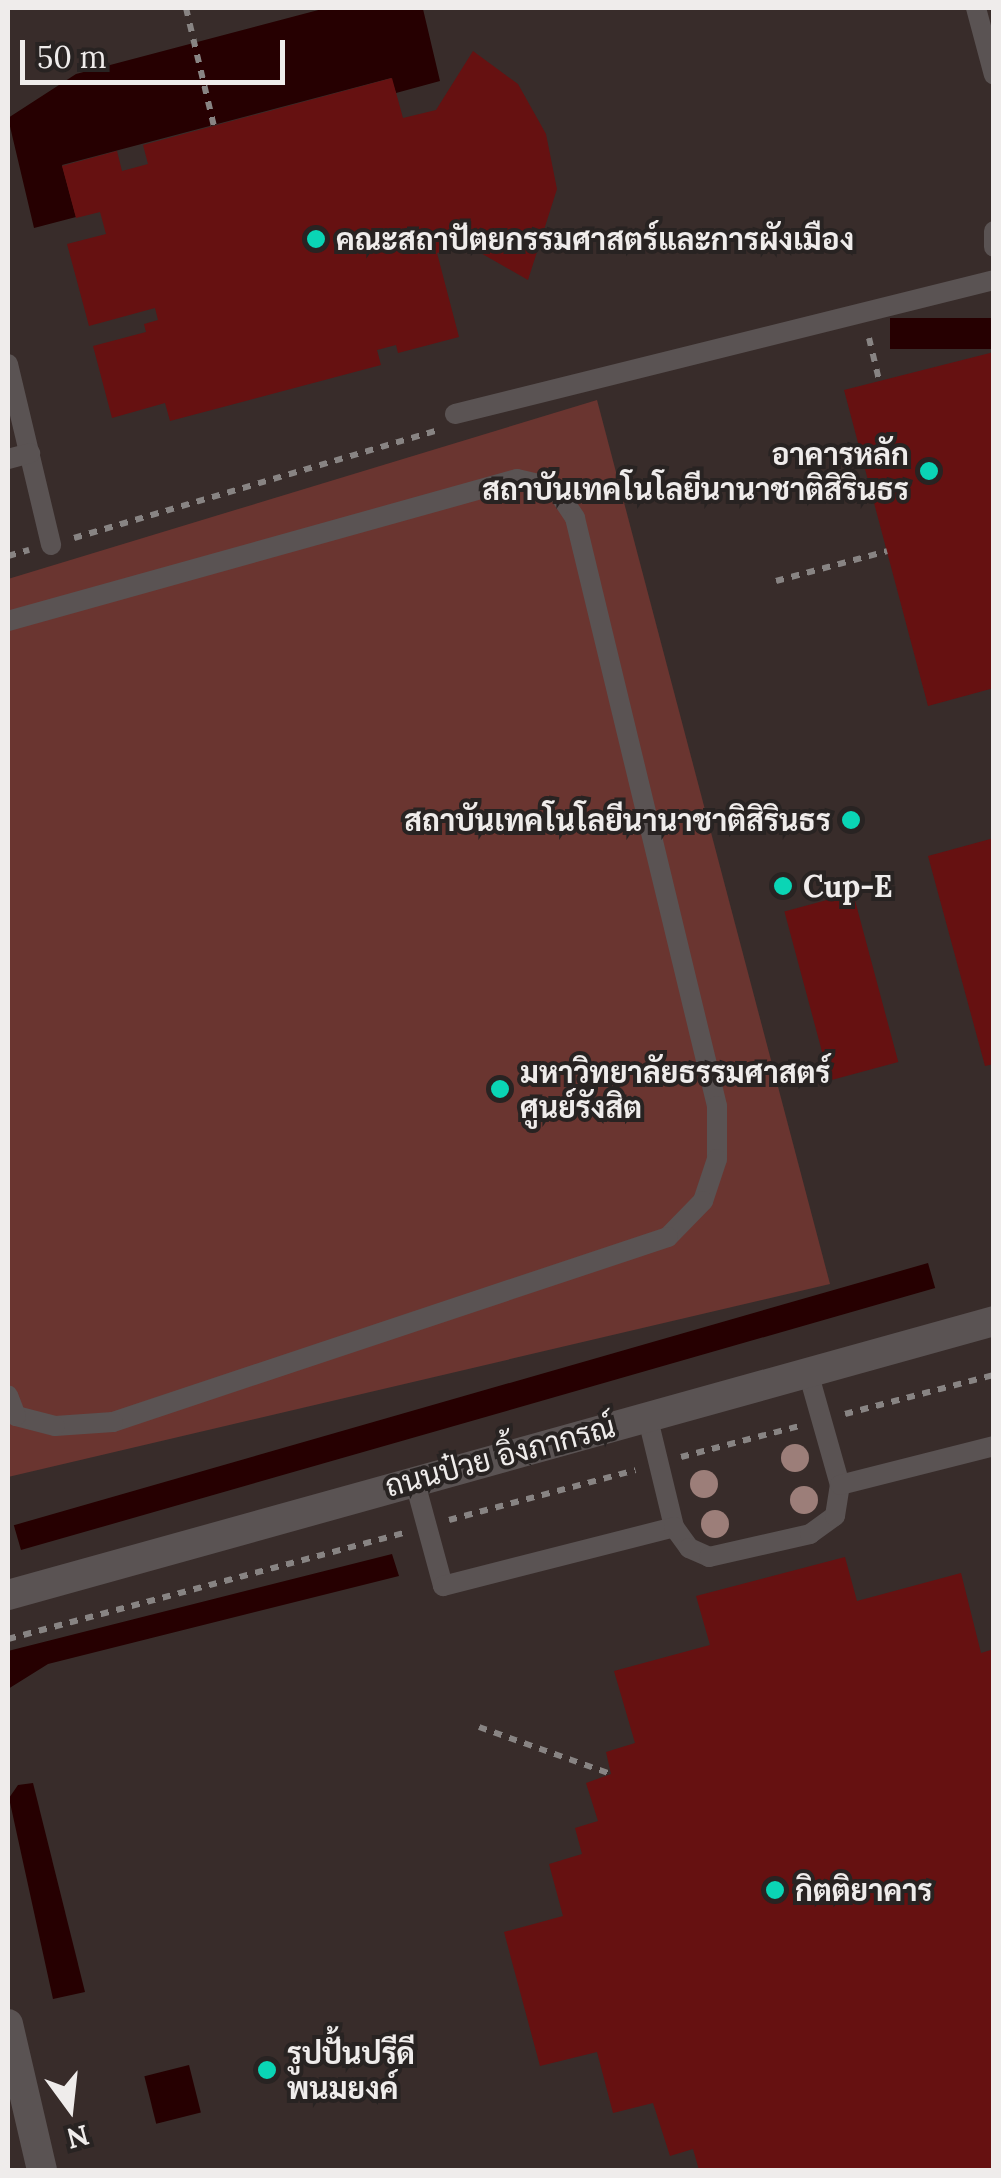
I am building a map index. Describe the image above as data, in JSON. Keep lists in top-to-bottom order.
{
  "streets": {
    "street": ["ถนนป๋วย อิ้งภากรณ์"]
  },
  "places": [
    "คณะสถาปัตยกรรมศาสตร์และการผังเมือง",
    "อาคารหลัก สถาบันเทคโนโลยีนานาชาติสิรินธร",
    "สถาบันเทคโนโลยีนานาชาติสิรินธร",
    "Cup-E",
    "มหาวิทยาลัยธรรมศาสตร์ ศูนย์รังสิต",
    "กิตติยาคาร",
    "รูปปั้นปรีดี พนมยงค์"
  ],
  "scale_bar": "50 m",
  "north": "bottom"
}
